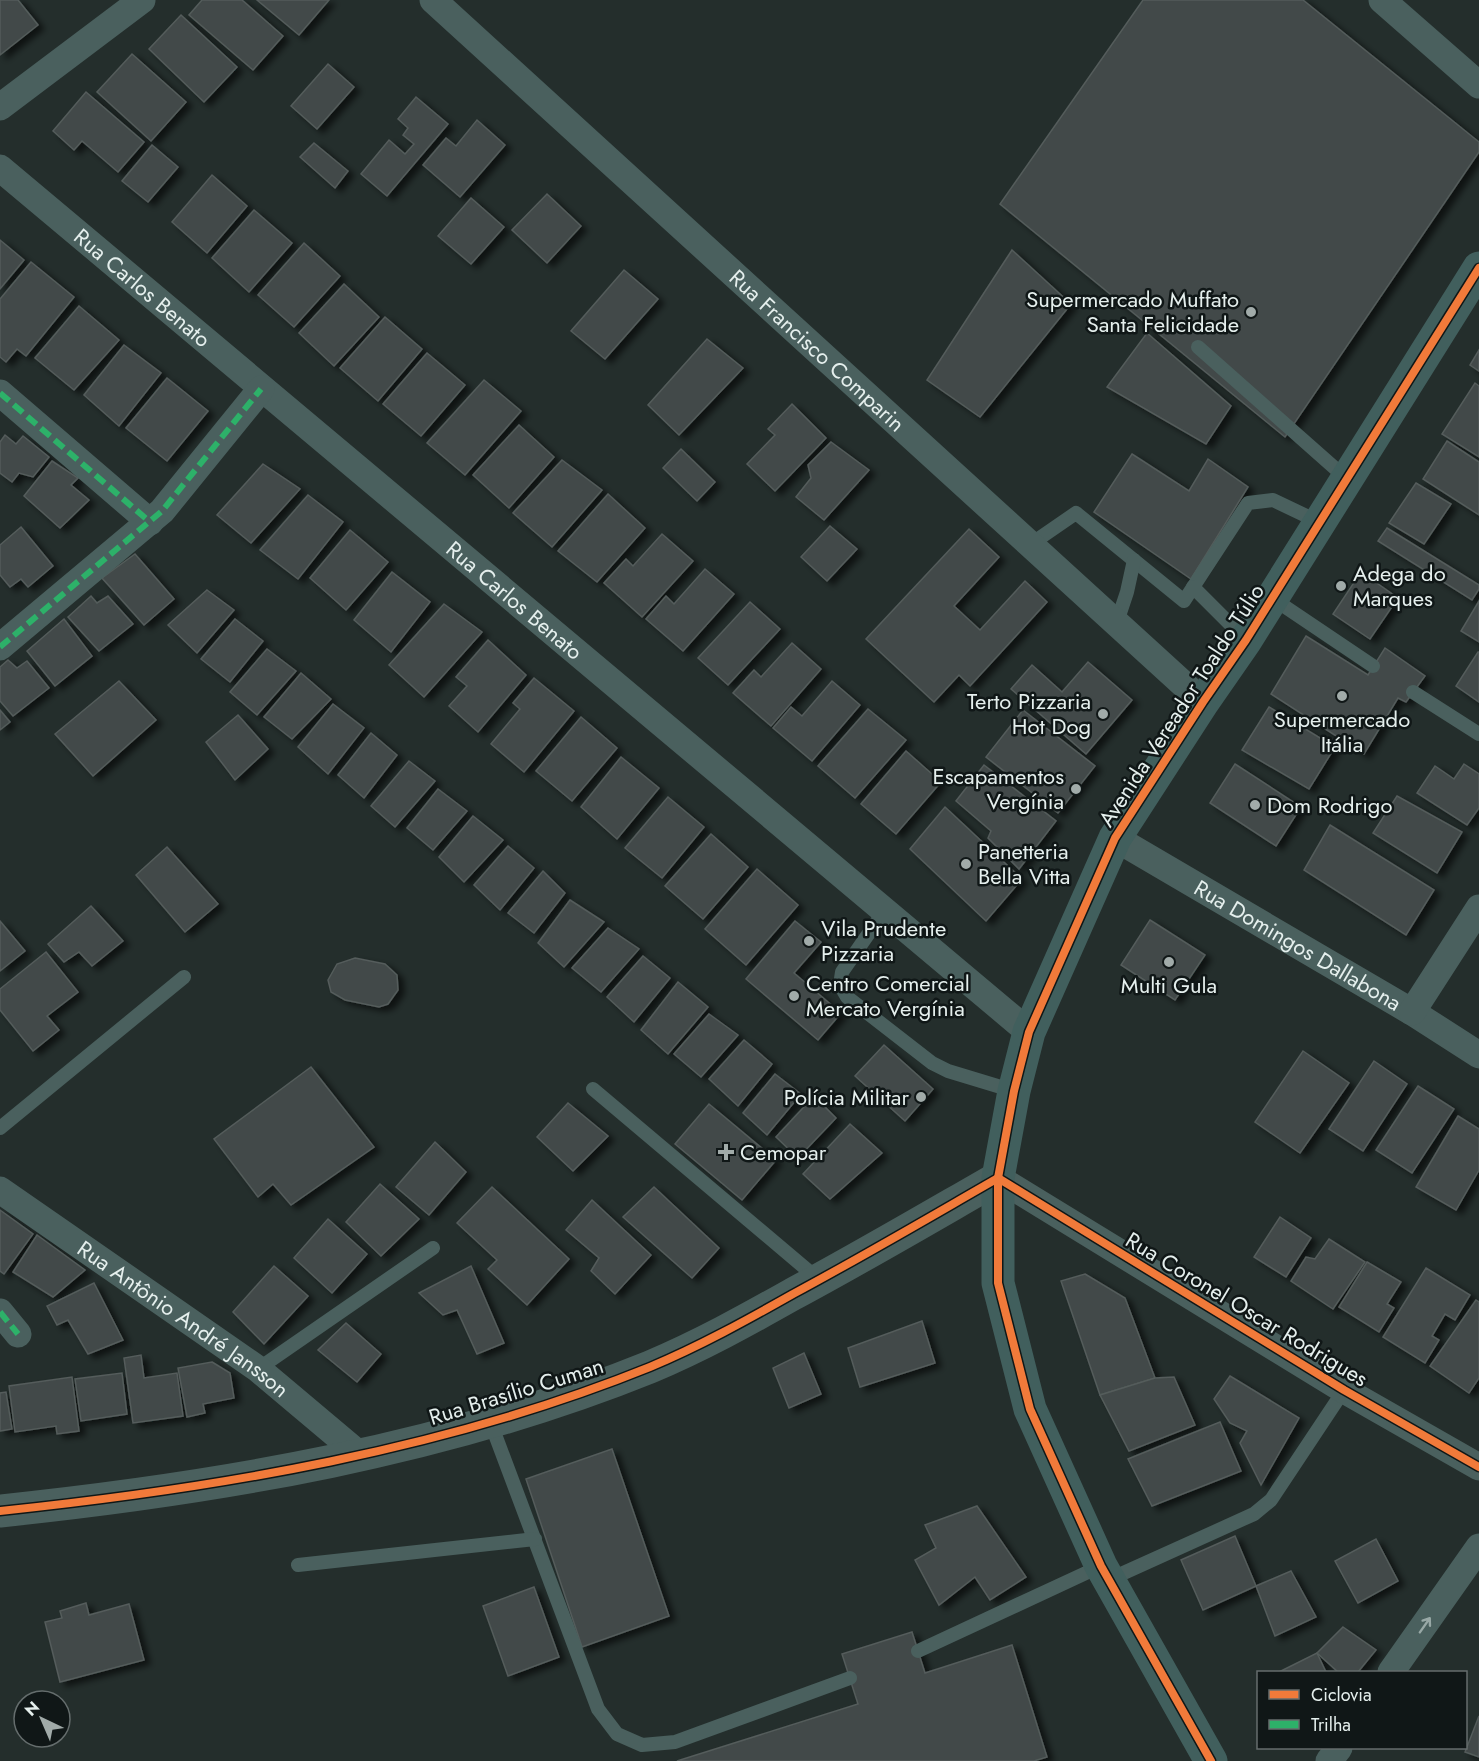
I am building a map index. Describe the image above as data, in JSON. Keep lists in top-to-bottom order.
{
  "streets": {
    "main road": ["Avenida Vereador Toaldo Túlio"],
    "street": [
      "Rua Carlos Benato",
      "Rua Francisco Comparin",
      "Rua Domingos Dallabona",
      "Rua Coronel Oscar Rodrigues",
      "Rua Antônio André Jansson",
      "Rua Brasílio Cuman"
    ]
  },
  "crossings": [
    ["Rua Carlos Benato", "Avenida Vereador Toaldo Túlio"],
    ["Rua Francisco Comparin", "Avenida Vereador Toaldo Túlio"],
    ["Avenida Vereador Toaldo Túlio", "Rua Domingos Dallabona"],
    ["Avenida Vereador Toaldo Túlio", "Rua Coronel Oscar Rodrigues"],
    ["Avenida Vereador Toaldo Túlio", "Rua Brasílio Cuman"],
    ["Rua Coronel Oscar Rodrigues", "Rua Brasílio Cuman"],
    ["Rua Antônio André Jansson", "Rua Brasílio Cuman"]
  ],
  "places": {
    "other": [
      "Supermercado Muffato Santa Felicidade",
      "Adega do Marques",
      "Supermercado Itália",
      "Terto Pizzaria Hot Dog",
      "Escapamentos Vergínia",
      "Dom Rodrigo",
      "Panetteria Bella Vitta",
      "Vila Prudente Pizzaria",
      "Multi Gula",
      "Centro Comercial Mercato Vergínia",
      "Polícia Militar"
    ],
    "health": ["Cemopar"]
  },
  "legend": ["Ciclovia", "Trilha"],
  "north": "top left"
}
